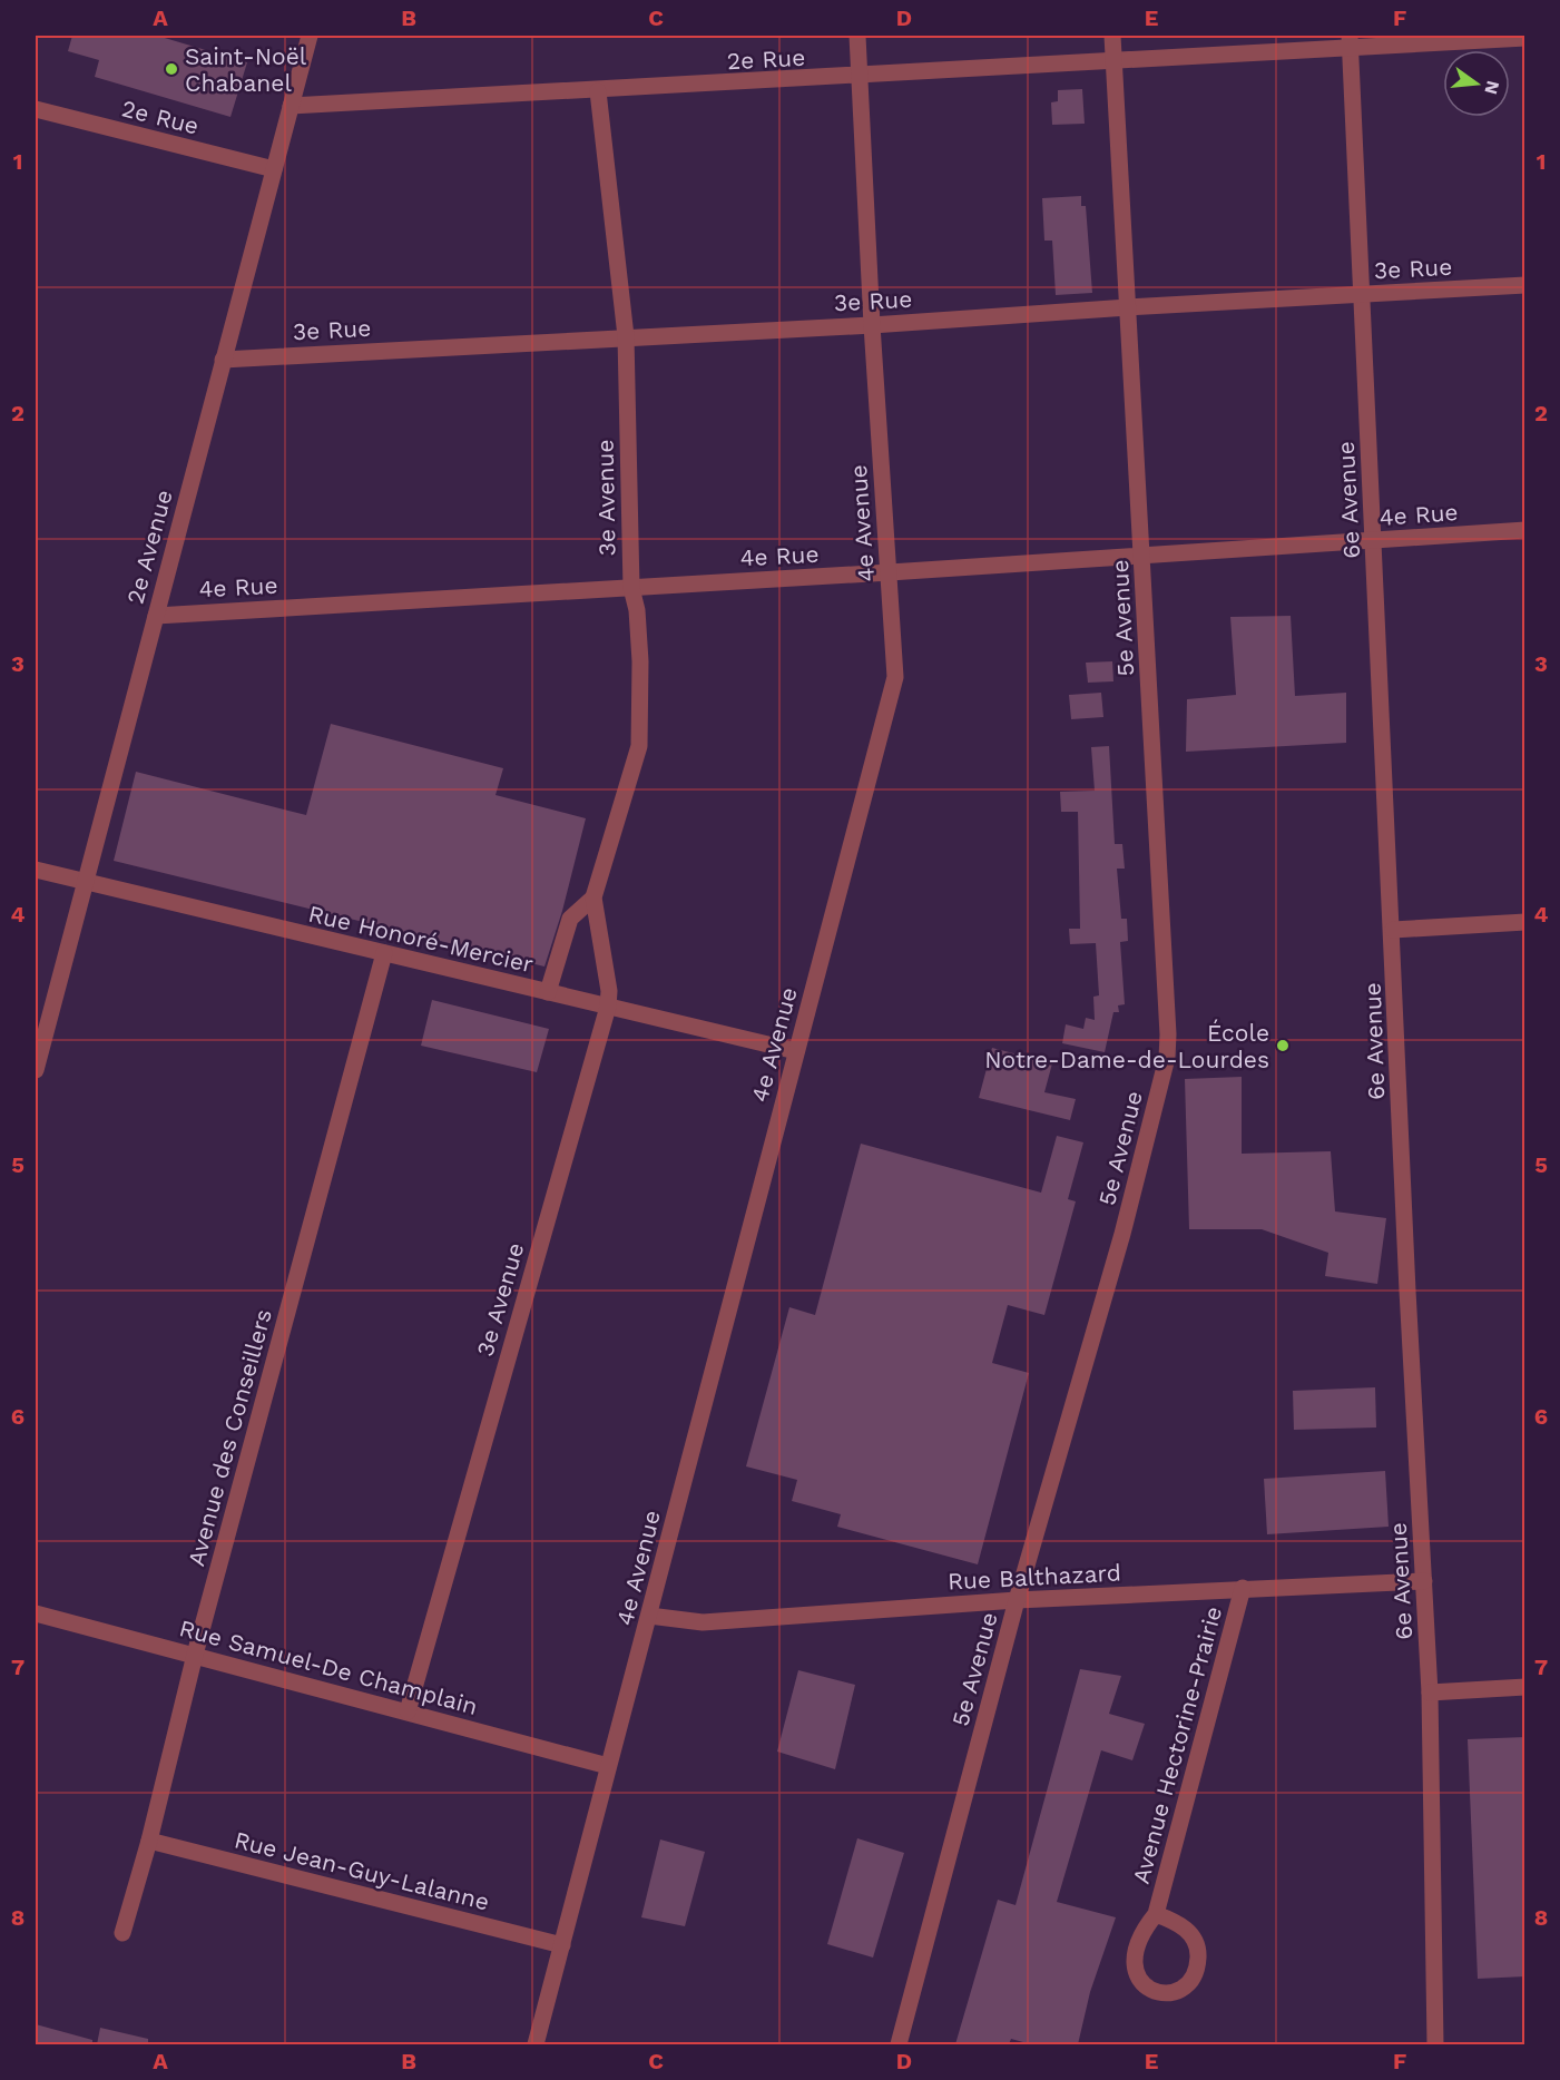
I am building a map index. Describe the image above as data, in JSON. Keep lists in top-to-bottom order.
{
  "streets": {
    "street": [
      "2e Rue",
      "3e Rue",
      "3e Avenue",
      "6e Avenue",
      "4e Rue",
      "4e Avenue",
      "2e Avenue",
      "5e Avenue",
      "Rue Honoré-Mercier",
      "Avenue des Conseillers",
      "Rue Balthazard",
      "Rue Samuel-De Champlain",
      "Avenue Hectorine-Prairie",
      "Rue Jean-Guy-Lalanne"
    ]
  },
  "crossings": [
    ["2e Rue", "3e Avenue"],
    ["2e Rue", "6e Avenue"],
    ["2e Rue", "4e Avenue"],
    ["2e Rue", "2e Avenue"],
    ["2e Rue", "5e Avenue"],
    ["3e Rue", "3e Avenue"],
    ["3e Rue", "6e Avenue"],
    ["3e Rue", "4e Avenue"],
    ["3e Rue", "2e Avenue"],
    ["3e Rue", "5e Avenue"],
    ["3e Avenue", "4e Rue"],
    ["3e Avenue", "Rue Honoré-Mercier"],
    ["3e Avenue", "Rue Samuel-De Champlain"],
    ["6e Avenue", "4e Rue"],
    ["6e Avenue", "Rue Balthazard"],
    ["4e Rue", "4e Avenue"],
    ["4e Rue", "2e Avenue"],
    ["4e Rue", "5e Avenue"],
    ["4e Avenue", "Rue Honoré-Mercier"],
    ["4e Avenue", "Rue Balthazard"],
    ["4e Avenue", "Rue Samuel-De Champlain"],
    ["4e Avenue", "Rue Jean-Guy-Lalanne"],
    ["2e Avenue", "Rue Honoré-Mercier"],
    ["5e Avenue", "Rue Balthazard"],
    ["Rue Honoré-Mercier", "Avenue des Conseillers"],
    ["Avenue des Conseillers", "Rue Samuel-De Champlain"],
    ["Avenue des Conseillers", "Rue Jean-Guy-Lalanne"],
    ["Rue Balthazard", "Avenue Hectorine-Prairie"]
  ],
  "places": ["Saint-Noël Chabanel", "École Notre-Dame-de-Lourdes"],
  "north": "right",
  "grid": {
    "columns": [
      "A",
      "B",
      "C",
      "D",
      "E",
      "F"
    ],
    "rows": [
      "1",
      "2",
      "3",
      "4",
      "5",
      "6",
      "7",
      "8"
    ]
  }
}
